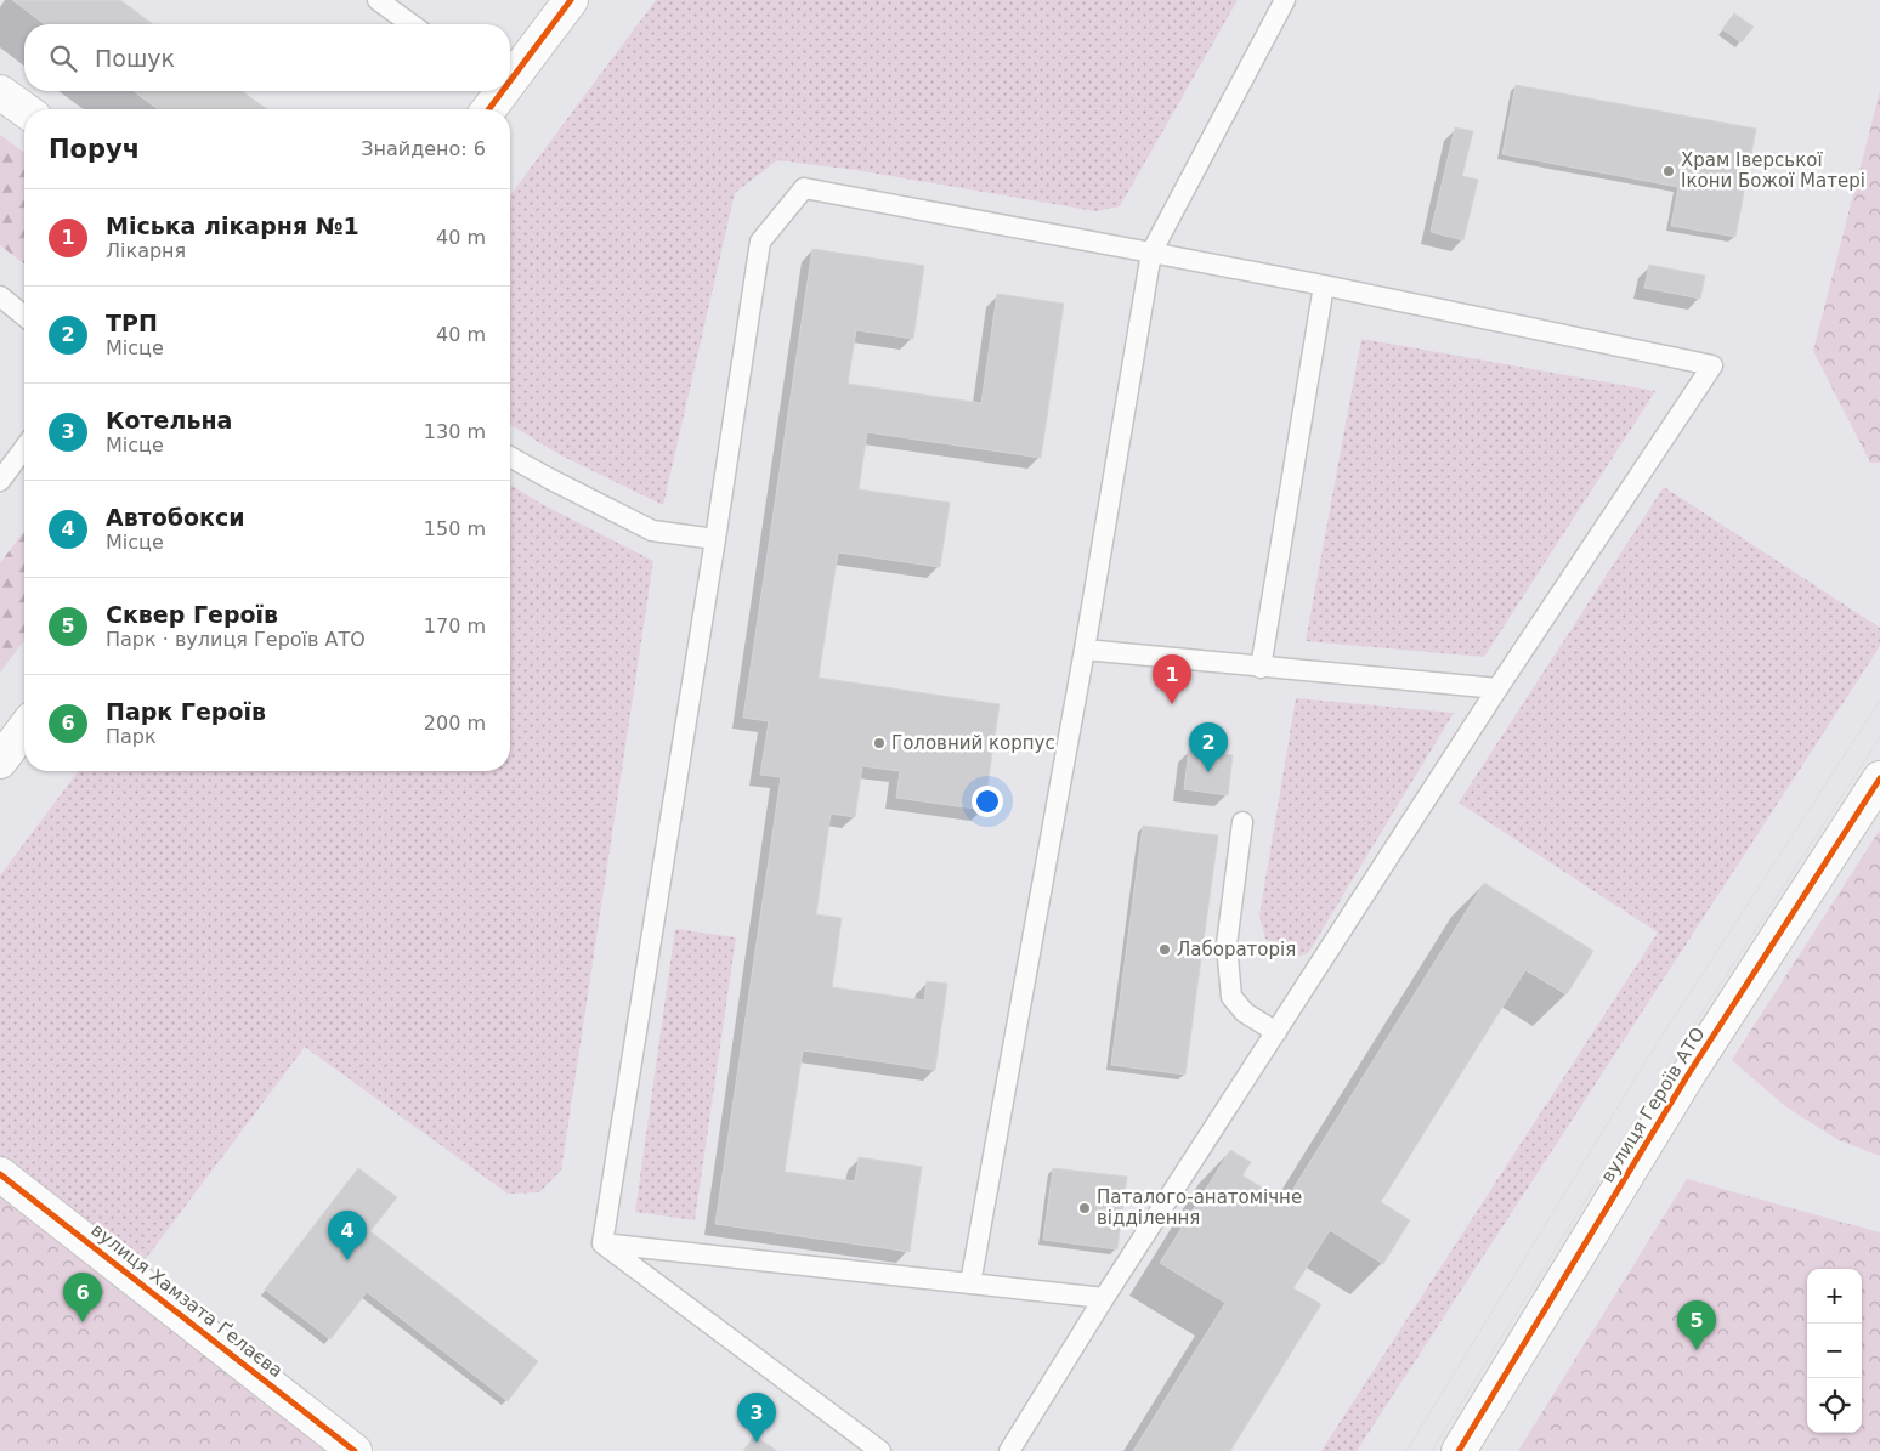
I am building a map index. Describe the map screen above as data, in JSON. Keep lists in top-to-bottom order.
{
  "streets": {
    "street": ["вулиця Героїв АТО", "вулиця Хамзата Ґелаєва"]
  },
  "places": [
    "Храм Іверської Ікони Божої Матері",
    "Головний корпус",
    "Лабораторія",
    "Паталого-анатомічне відділення"
  ],
  "page": {
    "search": "Пошук",
    "heading": ["Поруч", "Знайдено: 6"],
    "list": [
      {
        "mark": "1",
        "name": "Міська лікарня №1",
        "note": "Лікарня",
        "value": "40 m"
      },
      {
        "mark": "2",
        "name": "ТРП",
        "note": "Місце",
        "value": "40 m"
      },
      {
        "mark": "3",
        "name": "Котельна",
        "note": "Місце",
        "value": "130 m"
      },
      {
        "mark": "4",
        "name": "Автобокси",
        "note": "Місце",
        "value": "150 m"
      },
      {
        "mark": "5",
        "name": "Сквер Героїв",
        "note": "Парк · вулиця Героїв АТО",
        "value": "170 m"
      },
      {
        "mark": "6",
        "name": "Парк Героїв",
        "note": "Парк",
        "value": "200 m"
      }
    ],
    "pins": [
      "1",
      "2",
      "4",
      "6",
      "5",
      "3"
    ],
    "map_buttons": ["+", "−"]
  }
}
